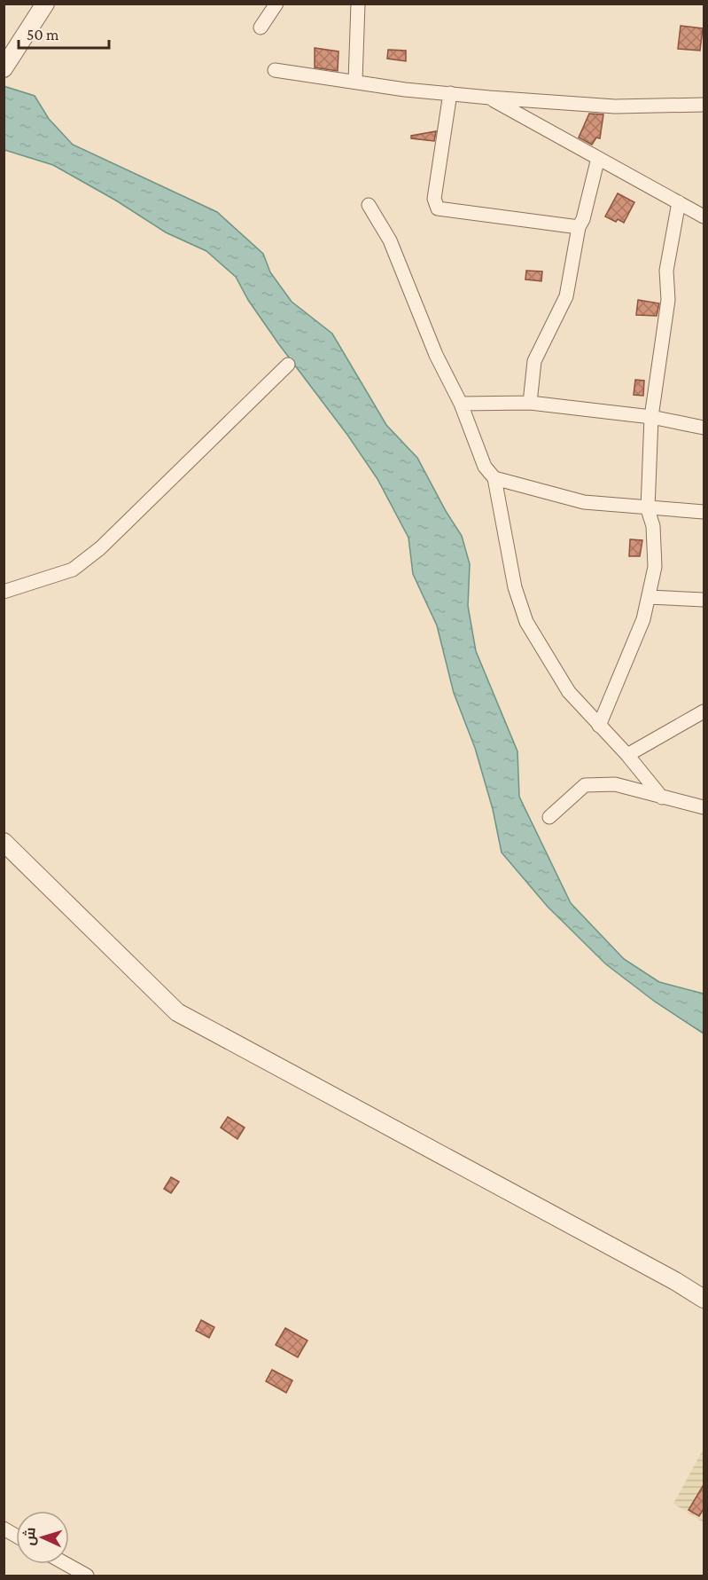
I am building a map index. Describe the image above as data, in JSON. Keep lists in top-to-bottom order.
{
  "scale_bar": "50 m",
  "north": "left"
}
